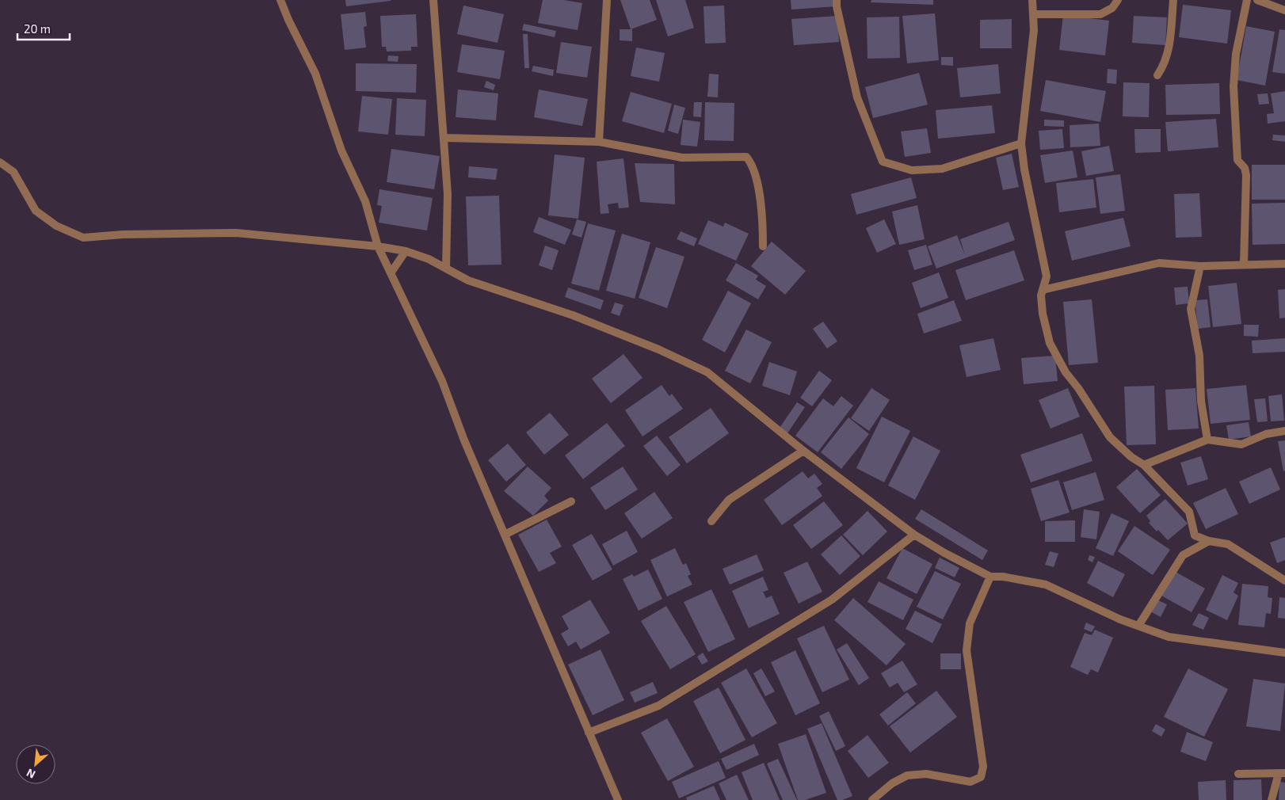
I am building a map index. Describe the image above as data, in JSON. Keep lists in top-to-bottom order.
{
  "scale_bar": "20 m",
  "north": "bottom left"
}
